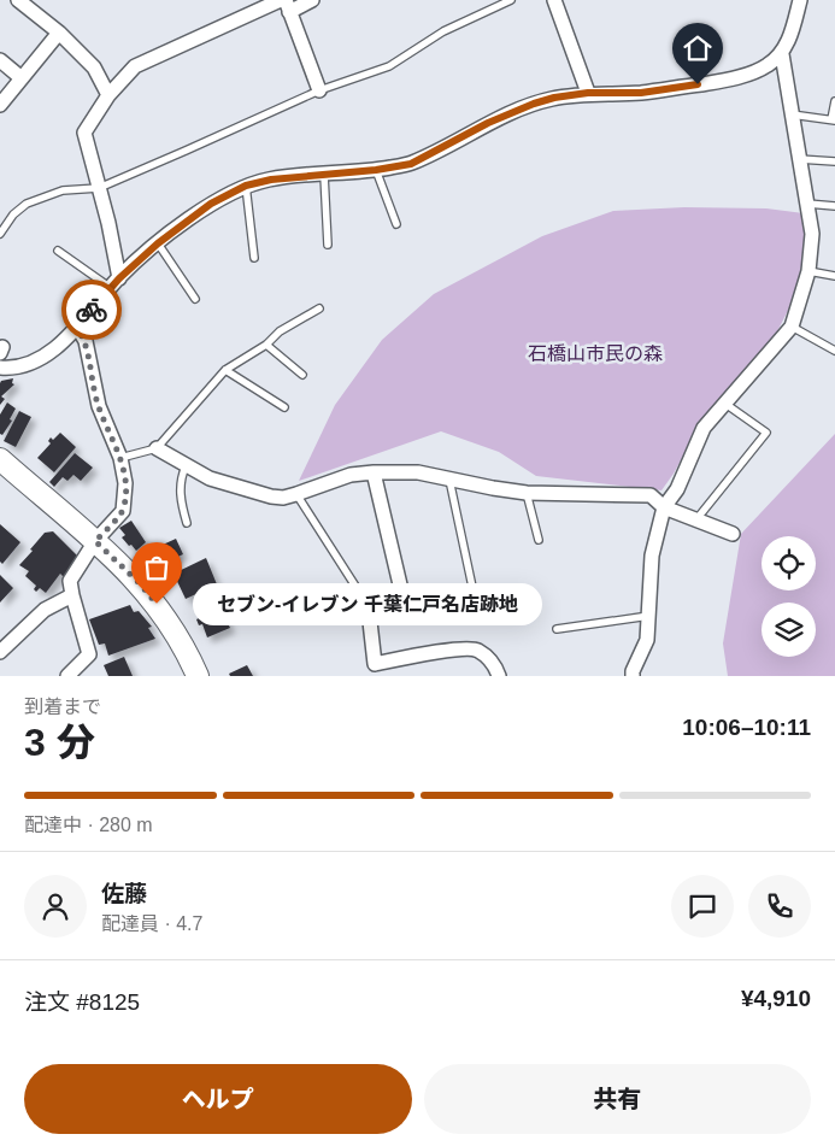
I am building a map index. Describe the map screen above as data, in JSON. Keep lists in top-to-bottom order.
{
  "parks": ["石橋山市民の森"],
  "places": ["セブン-イレブン 千葉仁戸名店跡地"],
  "page": {
    "bubble": "セブン-イレブン 千葉仁戸名店跡地",
    "heading": ["3 分", "到着まで", "10:06–10:11"],
    "panel": [
      "佐藤",
      "配達員 · 4.7",
      "注文 #8125",
      "¥4,910"
    ],
    "bar": "配達中 · 280 m",
    "buttons": ["ヘルプ", "共有"]
  }
}
